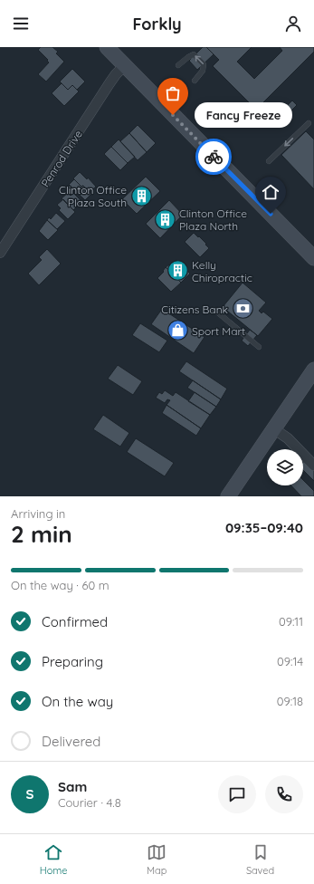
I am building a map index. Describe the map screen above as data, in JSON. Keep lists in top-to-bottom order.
{
  "streets": {
    "street": ["Penrod Drive"]
  },
  "places": {
    "other": ["Fancy Freeze"],
    "building": ["Clinton Office Plaza South", "Clinton Office Plaza North", "Kelly Chiropractic"],
    "bank": ["Citizens Bank"],
    "shop": ["Sport Mart"]
  },
  "page": {
    "header": "Forkly",
    "bubble": "Fancy Freeze",
    "heading": ["2 min", "Arriving in", "09:35–09:40"],
    "panel": ["Sam", "Courier · 4.8"],
    "bar": "On the way · 60 m",
    "list": [
      ["Confirmed", "09:11"],
      ["Preparing", "09:14"],
      ["On the way", "09:18"],
      "Delivered"
    ],
    "round": "S",
    "tabs": ["Home", "Map", "Saved"]
  }
}
